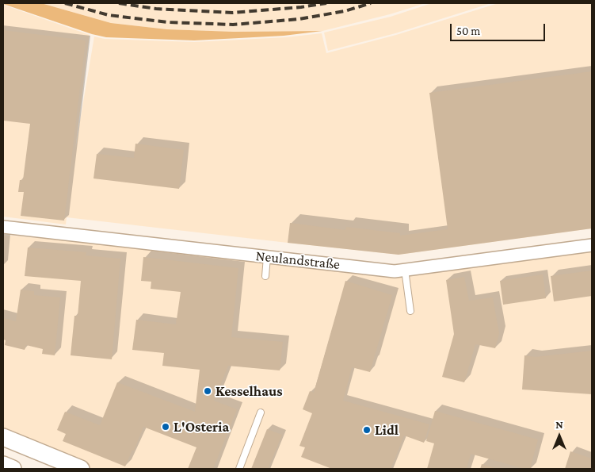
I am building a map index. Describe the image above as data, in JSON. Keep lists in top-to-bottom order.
{
  "streets": {
    "street": ["Neulandstraße"]
  },
  "places": ["Kesselhaus", "L'Osteria", "Lidl"],
  "scale_bar": "50 m",
  "north": "top"
}
